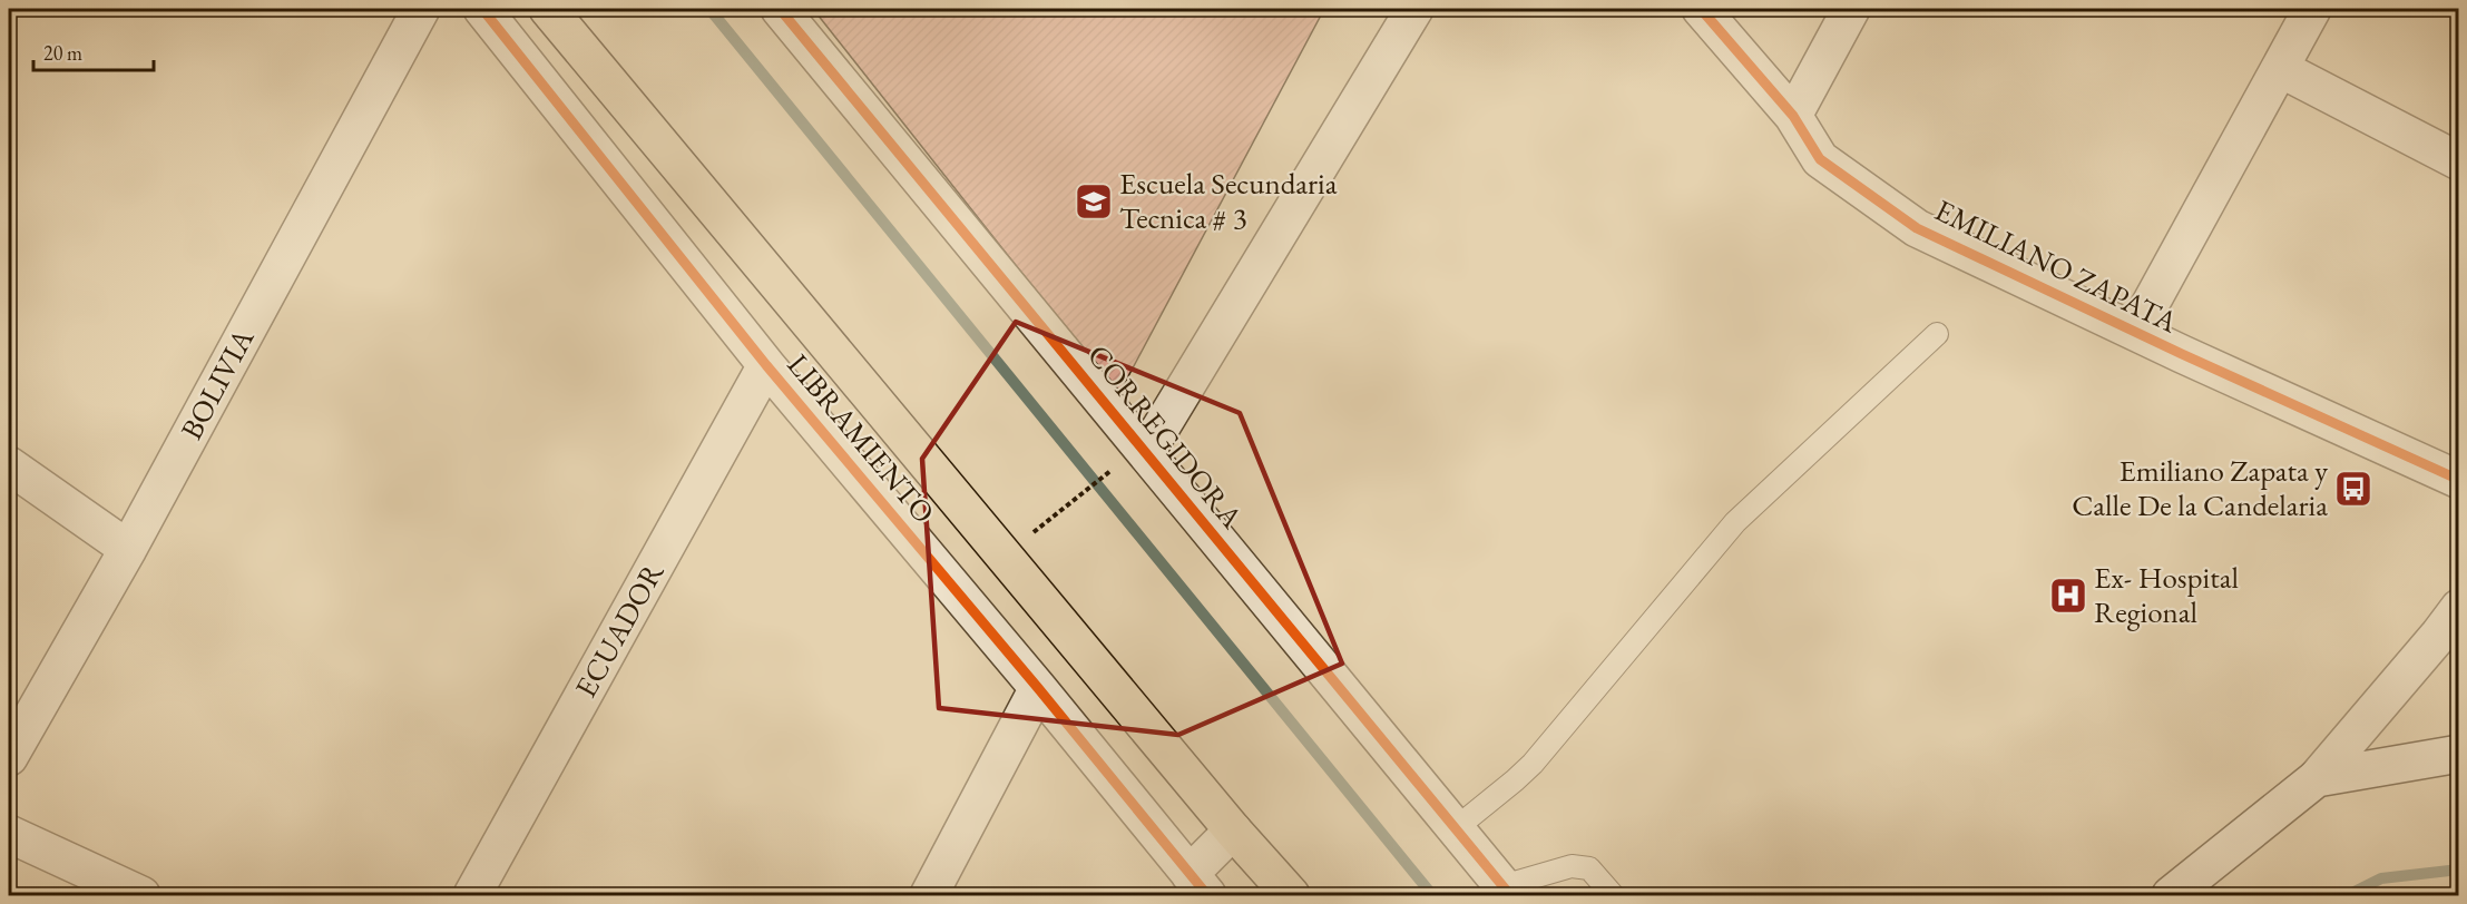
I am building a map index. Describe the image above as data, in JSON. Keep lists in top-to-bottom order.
{
  "streets": {
    "street": [
      "EMILIANO ZAPATA",
      "BOLIVIA",
      "CORREGIDORA",
      "LIBRAMIENTO",
      "ECUADOR"
    ]
  },
  "crossings": [
    ["LIBRAMIENTO", "ECUADOR"]
  ],
  "places": {
    "school or university": ["Escuela Secundaria Tecnica # 3"],
    "bus stop": ["Emiliano Zapata y Calle De la Candelaria"],
    "hospital": ["Ex- Hospital Regional"]
  },
  "scale_bar": "20 m"
}
